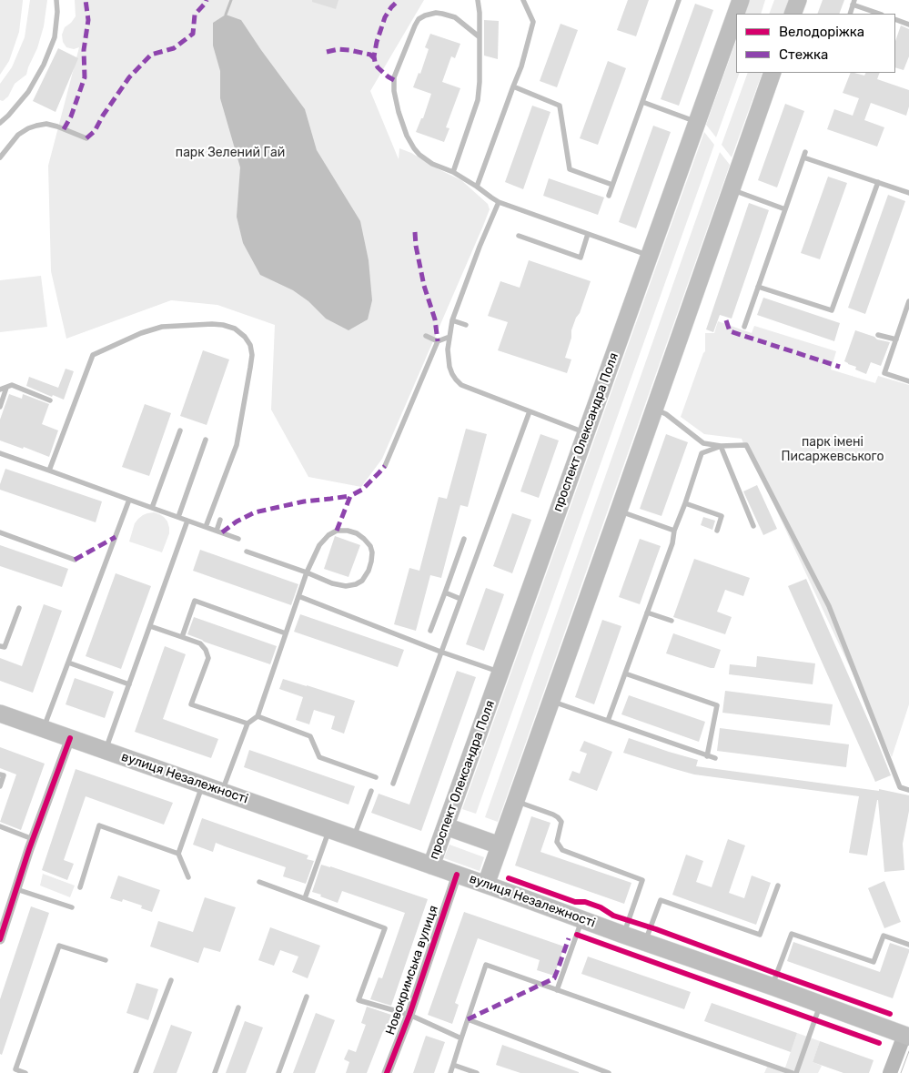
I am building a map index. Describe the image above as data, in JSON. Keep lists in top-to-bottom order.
{
  "streets": {
    "main road": ["проспект Олександра Поля", "вулиця Незалежності"],
    "street": ["Новокримська вулиця"]
  },
  "crossings": [
    ["проспект Олександра Поля", "вулиця Незалежності"],
    ["вулиця Незалежності", "Новокримська вулиця"]
  ],
  "parks": ["парк Зелений Гай", "парк імені Писаржевського"],
  "legend": ["Велодоріжка", "Стежка"]
}
